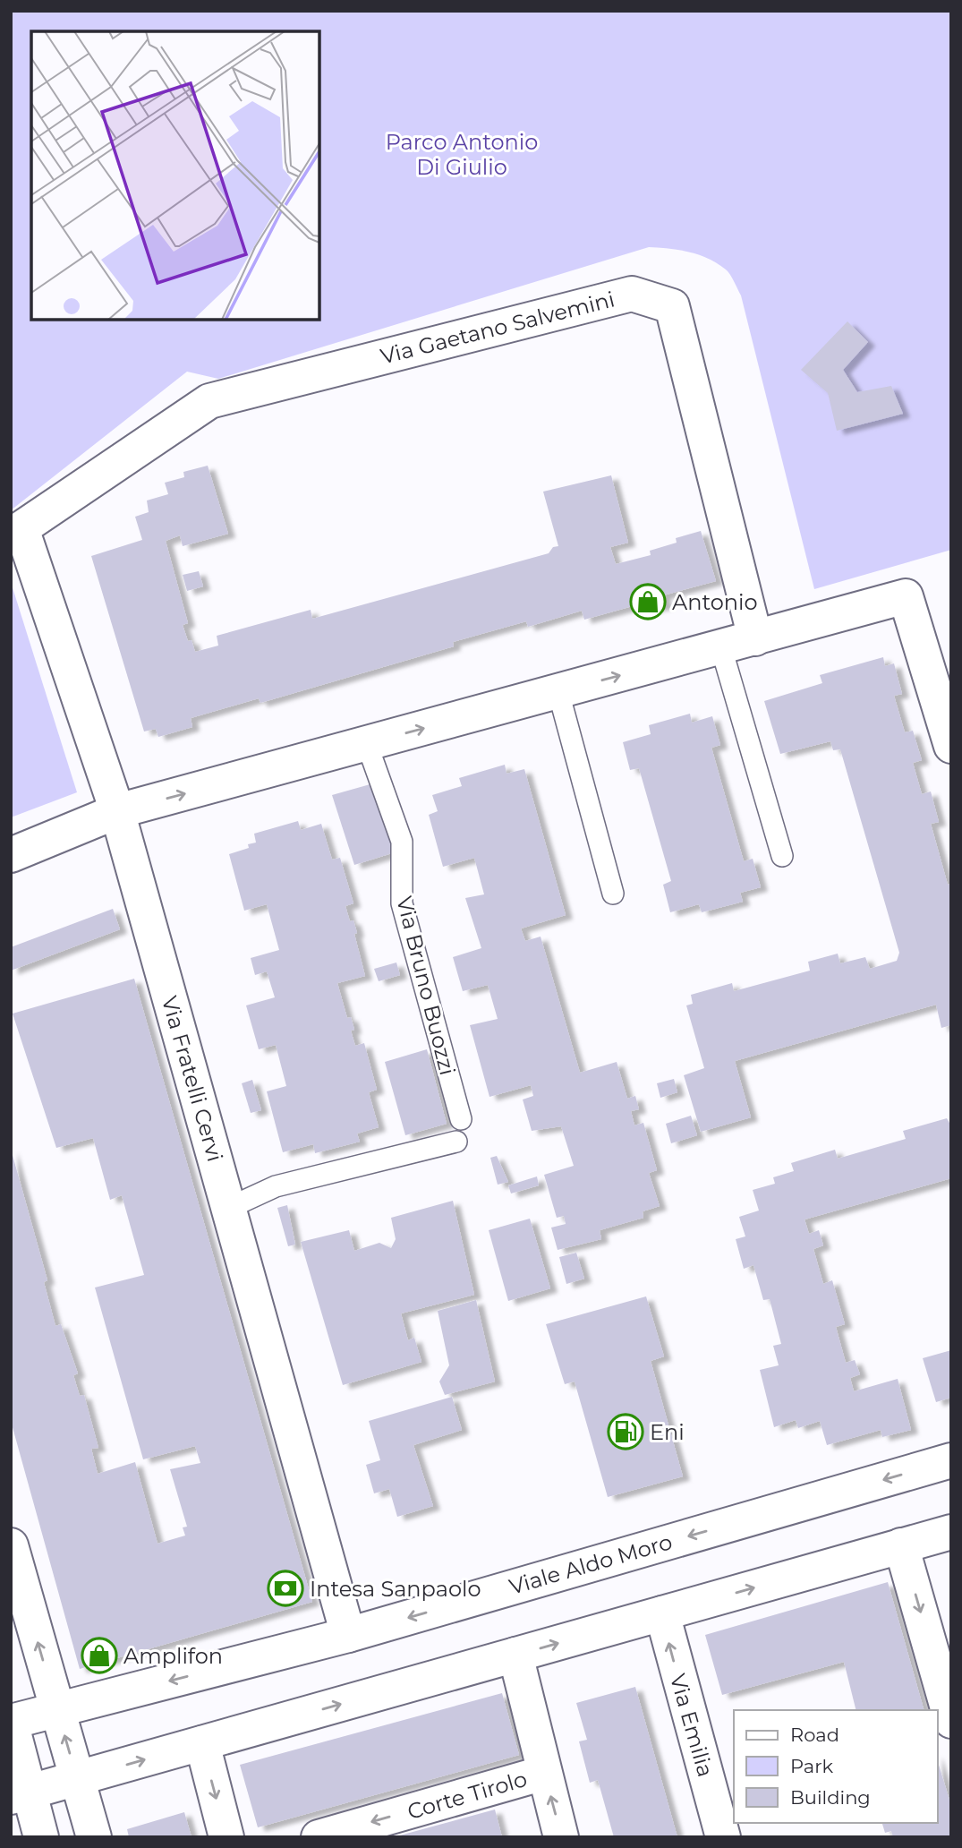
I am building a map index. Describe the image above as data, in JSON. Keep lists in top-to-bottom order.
{
  "streets": {
    "street": [
      "Via Gaetano Salvemini",
      "Via Fratelli Cervi",
      "Viale Aldo Moro",
      "Via Emilia",
      "Corte Tirolo"
    ],
    "lane": ["Via Bruno Buozzi"]
  },
  "crossings": [
    ["Via Gaetano Salvemini", "Via Fratelli Cervi"],
    ["Via Fratelli Cervi", "Viale Aldo Moro"]
  ],
  "parks": ["Parco Antonio Di Giulio"],
  "places": {
    "shop": ["Antonio", "Amplifon"],
    "fuel station": ["Eni"],
    "bank": ["Intesa Sanpaolo"]
  },
  "legend": ["Road", "Park", "Building"]
}
